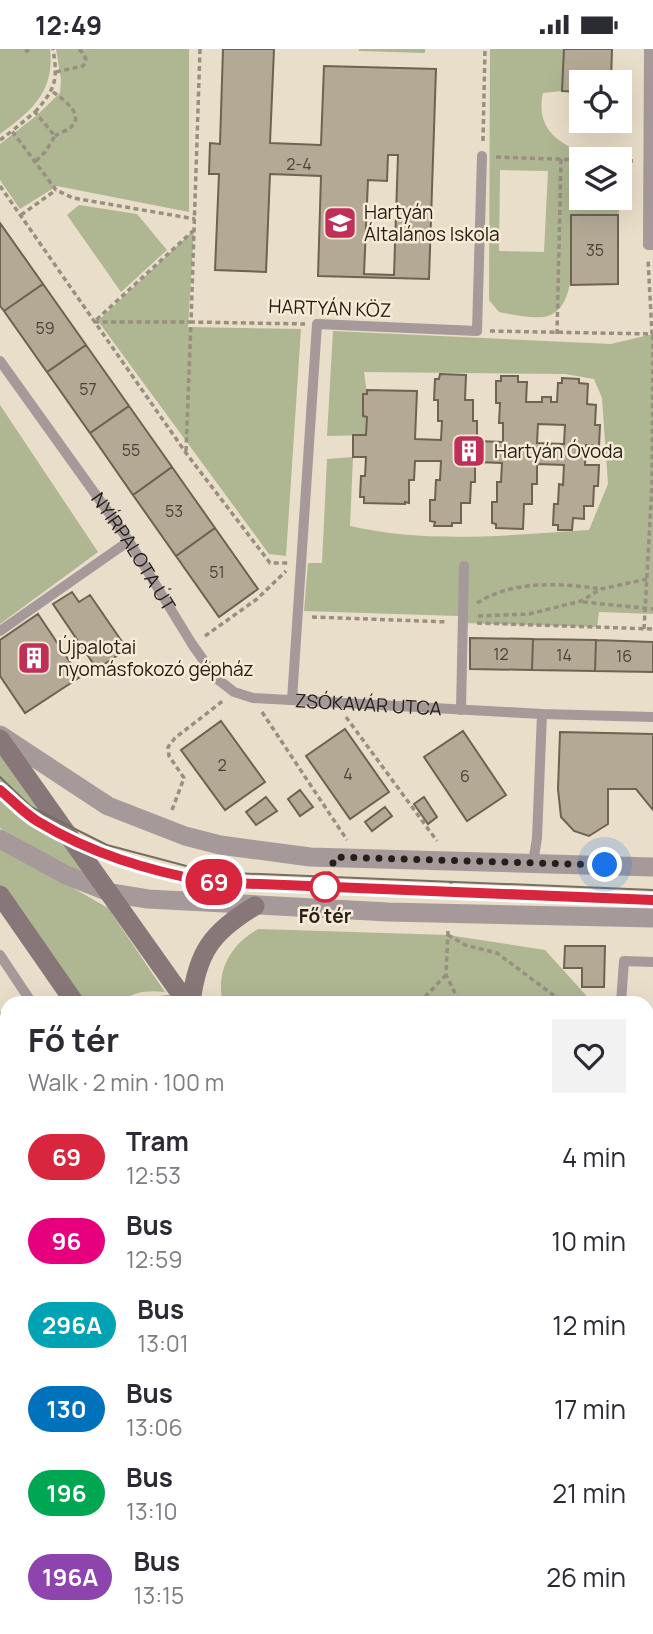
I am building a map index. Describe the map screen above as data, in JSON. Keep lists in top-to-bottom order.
{
  "streets": {
    "lane": ["HARTYÁN KÖZ", "NYÍRPALOTA ÚT", "ZSÓKAVÁR UTCA"]
  },
  "crossings": [
    ["HARTYÁN KÖZ", "ZSÓKAVÁR UTCA"],
    ["NYÍRPALOTA ÚT", "ZSÓKAVÁR UTCA"]
  ],
  "places": {
    "school or university": ["Hartyán Általános Iskola"],
    "building": ["Hartyán Óvoda", "Újpalotai nyomásfokozó gépház"],
    "other": ["Fő tér"]
  },
  "lines": ["tram line 69"],
  "house_numbers": [
    "2-4",
    "35",
    "59",
    "57",
    "55",
    "53",
    "51",
    "12",
    "14",
    "16",
    "2",
    "4",
    "6"
  ],
  "page": {
    "status": "12:49",
    "on_map": "69",
    "heading": ["Fő tér", "Walk · 2 min · 100 m"],
    "list": [
      {
        "mark": "69",
        "name": "Tram",
        "note": "12:53",
        "value": "4 min"
      },
      {
        "mark": "96",
        "name": "Bus",
        "note": "12:59",
        "value": "10 min"
      },
      {
        "mark": "296A",
        "name": "Bus",
        "note": "13:01",
        "value": "12 min"
      },
      {
        "mark": "130",
        "name": "Bus",
        "note": "13:06",
        "value": "17 min"
      },
      {
        "mark": "196",
        "name": "Bus",
        "note": "13:10",
        "value": "21 min"
      },
      {
        "mark": "196A",
        "name": "Bus",
        "note": "13:15",
        "value": "26 min"
      }
    ]
  }
}
